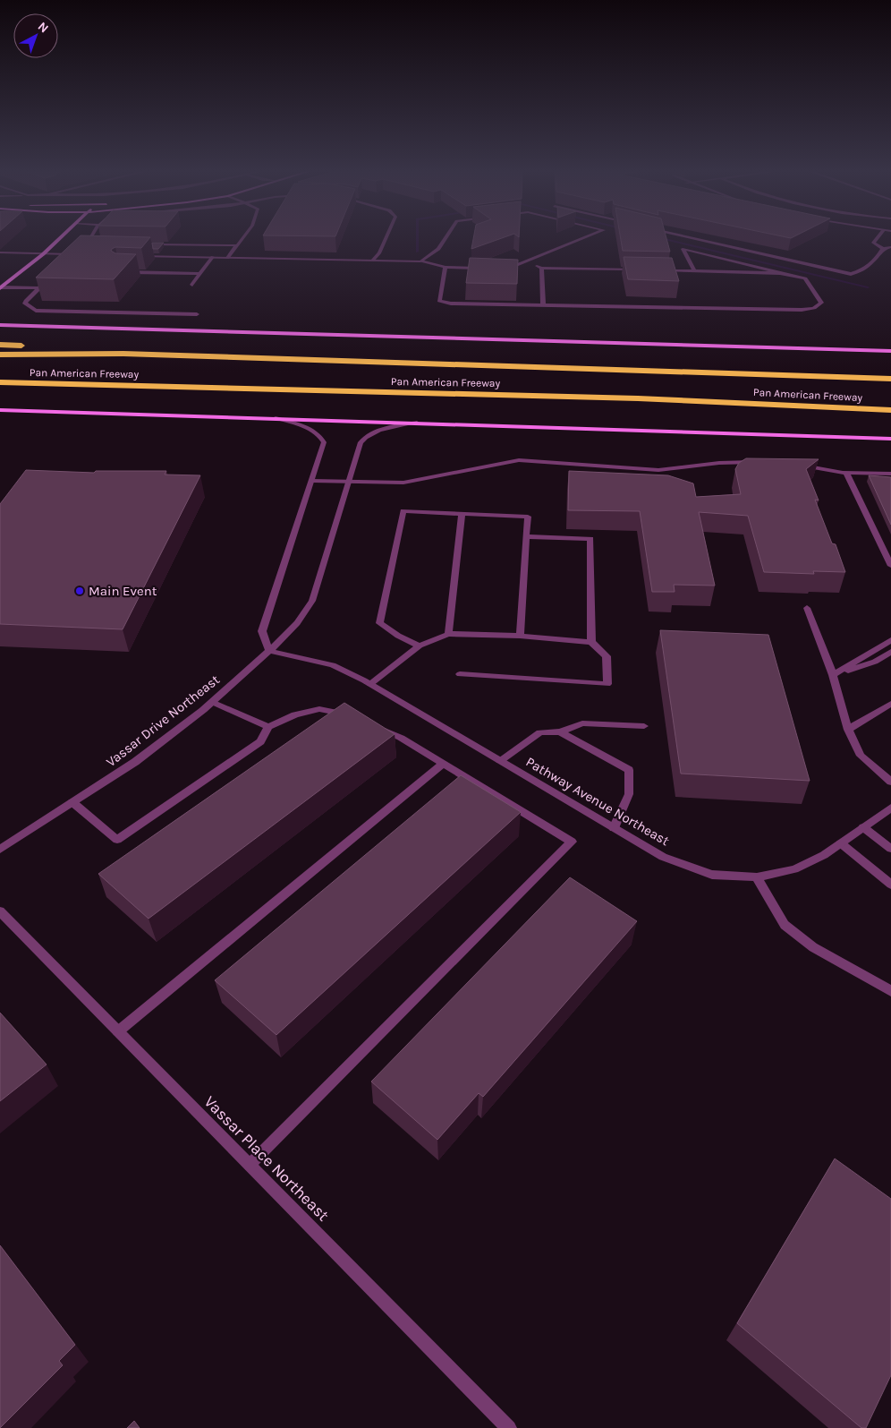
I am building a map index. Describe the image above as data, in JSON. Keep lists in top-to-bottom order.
{
  "streets": {
    "highway": ["Pan American Freeway"],
    "street": ["Vassar Drive Northeast", "Pathway Avenue Northeast", "Vassar Place Northeast"]
  },
  "crossings": [
    ["Vassar Drive Northeast", "Pathway Avenue Northeast"]
  ],
  "places": ["Main Event"],
  "north": "top right"
}
